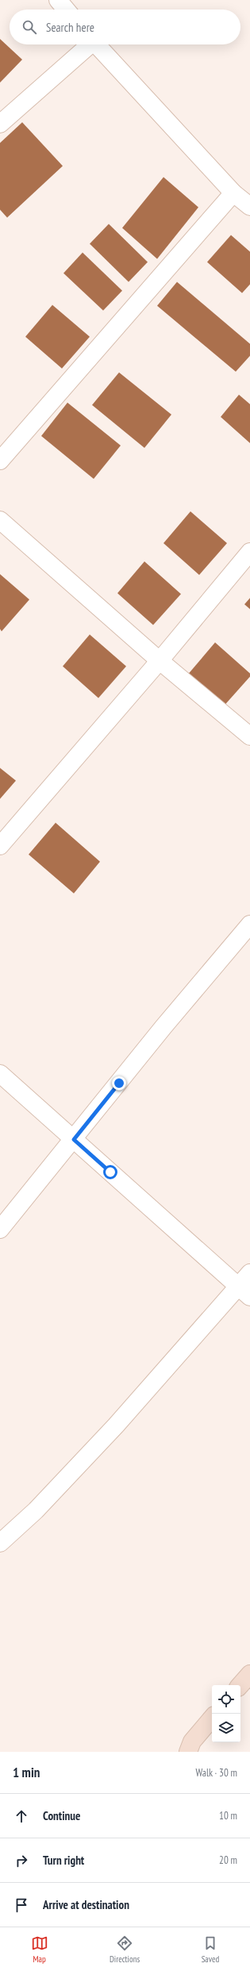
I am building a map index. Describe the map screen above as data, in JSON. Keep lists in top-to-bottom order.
{
  "page": {
    "search": "Search here",
    "heading": ["1 min", "Walk · 30 m"],
    "list": [
      ["Continue", "10 m"],
      ["Turn right", "20 m"],
      "Arrive at destination"
    ],
    "nav": ["Map", "Directions", "Saved"]
  }
}
